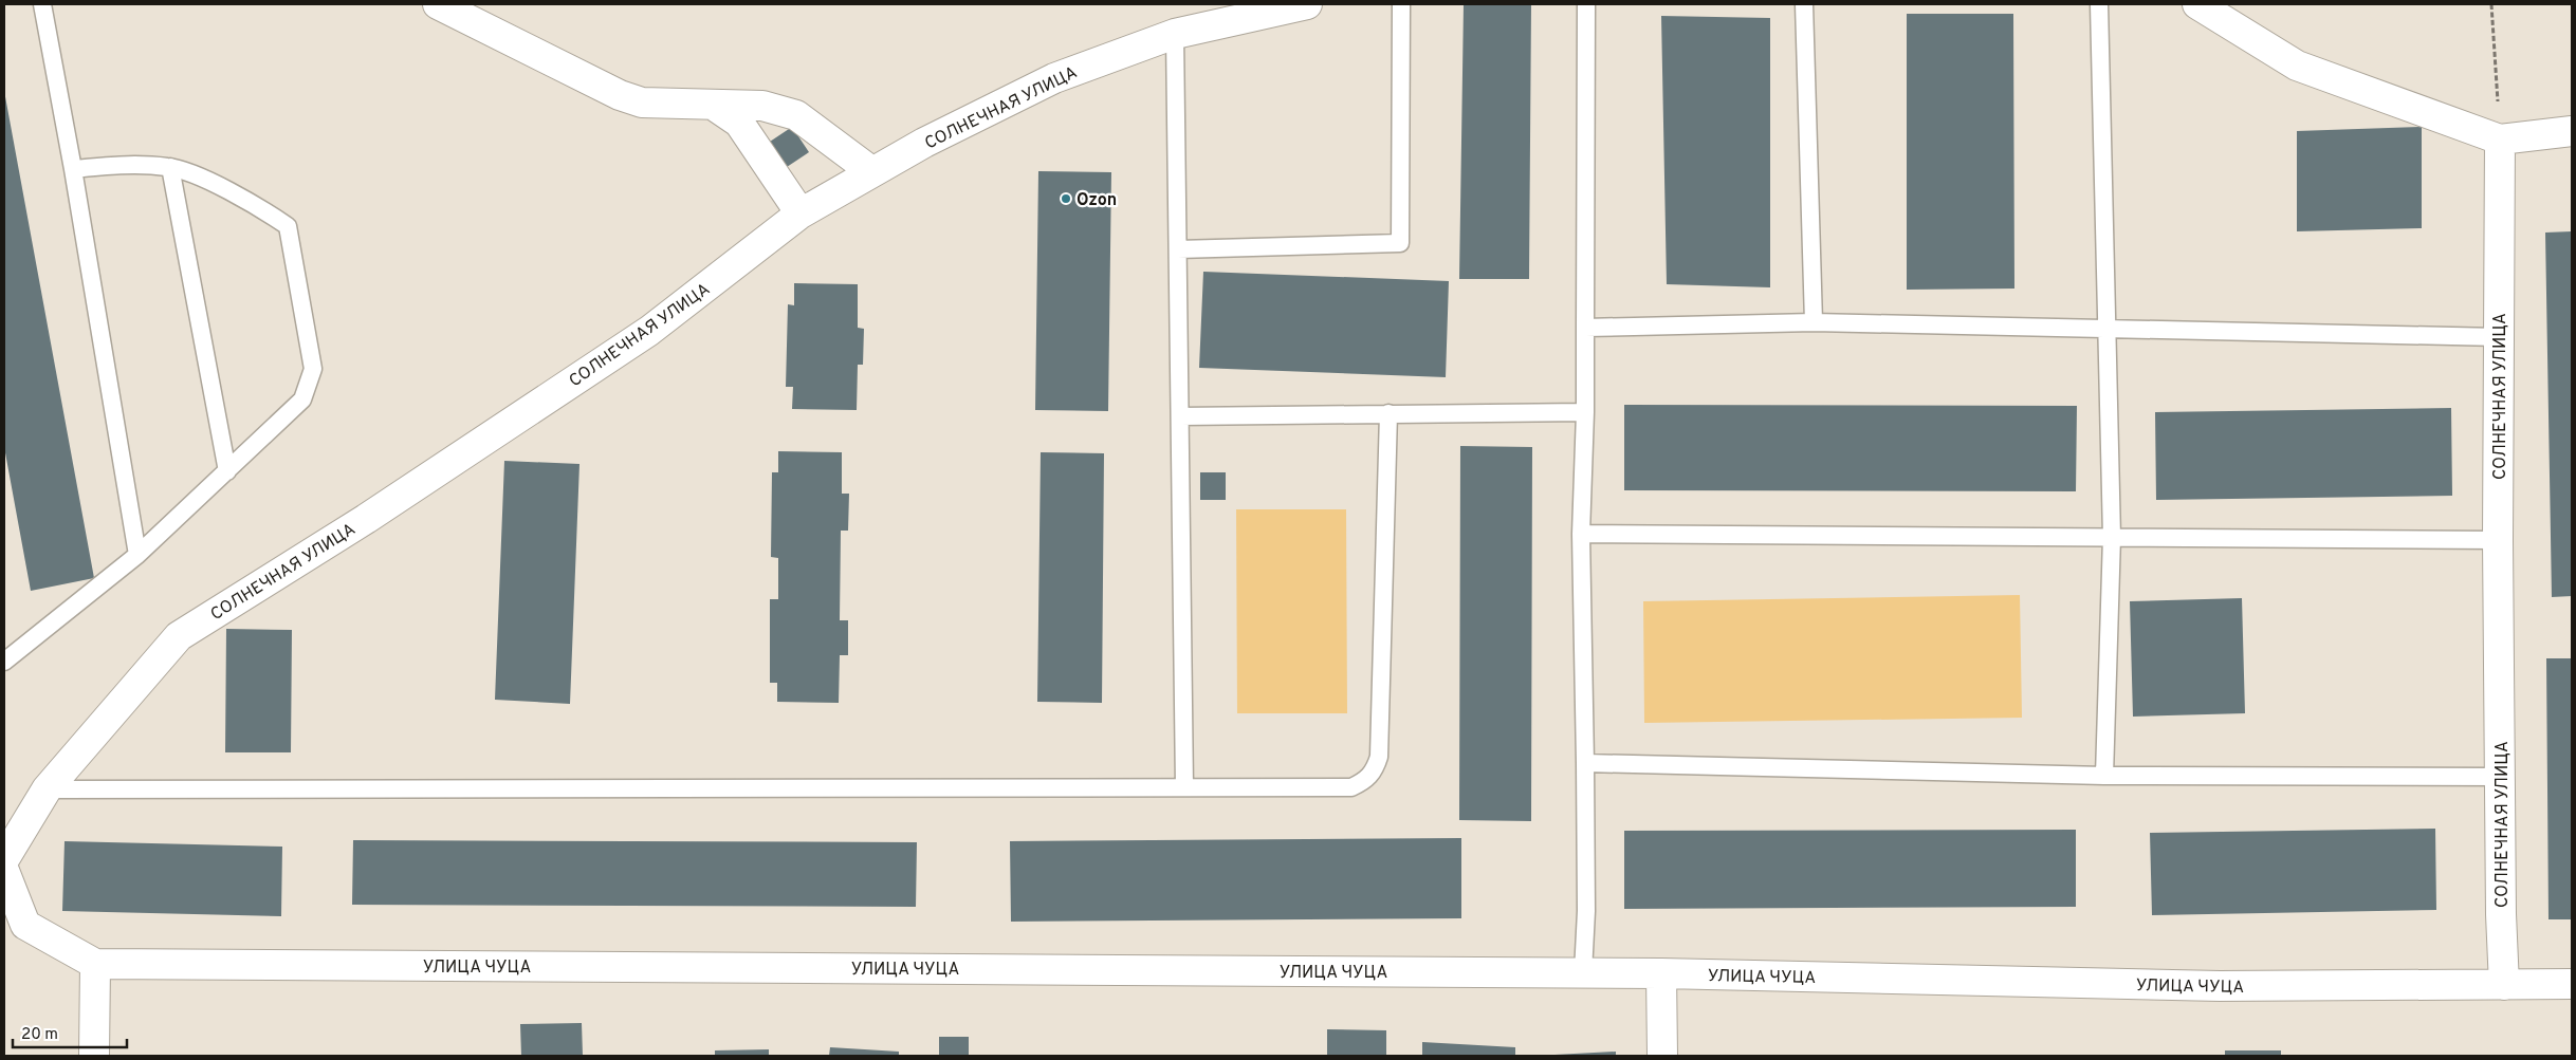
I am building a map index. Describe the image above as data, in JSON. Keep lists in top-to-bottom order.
{
  "streets": {
    "street": ["СОЛНЕЧНАЯ УЛИЦА", "УЛИЦА ЧУЦА"]
  },
  "crossings": [
    ["СОЛНЕЧНАЯ УЛИЦА", "УЛИЦА ЧУЦА"]
  ],
  "places": ["Ozon"],
  "scale_bar": "20 m"
}
